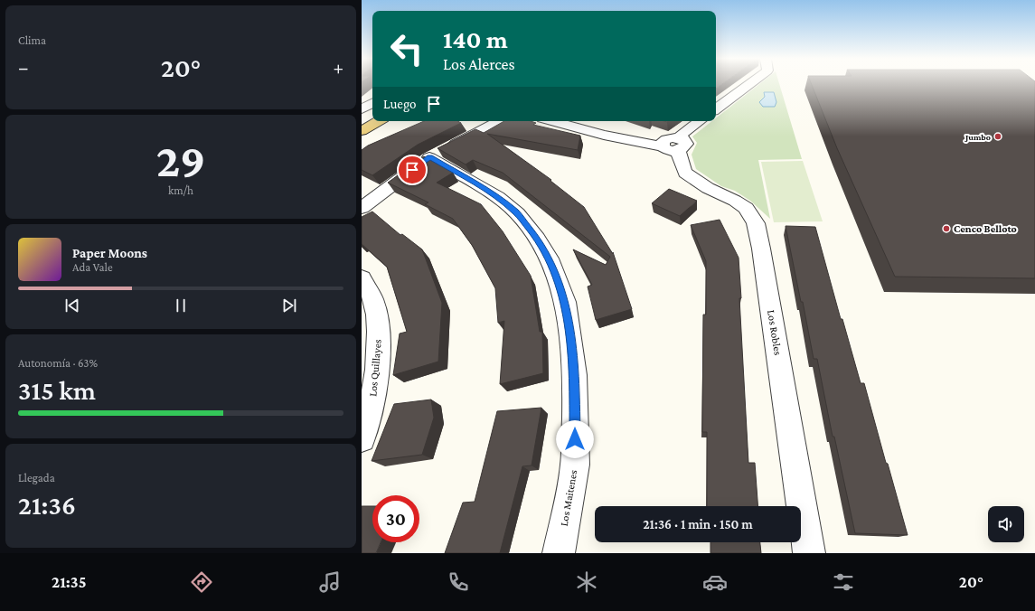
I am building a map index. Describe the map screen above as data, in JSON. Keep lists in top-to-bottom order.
{
  "streets": {
    "street": ["Los Robles", "Los Quillayes", "Los Maitenes"]
  },
  "places": ["Jumbo", "Cenco Belloto"],
  "page": {
    "tile": [
      "Clima",
      ["29", "km/h"],
      ["Autonomía · 63%", "315 km"],
      ["Llegada", "21:36"]
    ],
    "turn": ["140 m", "Los Alerces"],
    "heat": ["−", "20°", "+"],
    "then": "Luego",
    "song": ["Paper Moons", "Ada Vale"],
    "limit": "30",
    "trip": "21:36 · 1 min · 150 m",
    "tabs": ["21:35", "20°"]
  }
}
